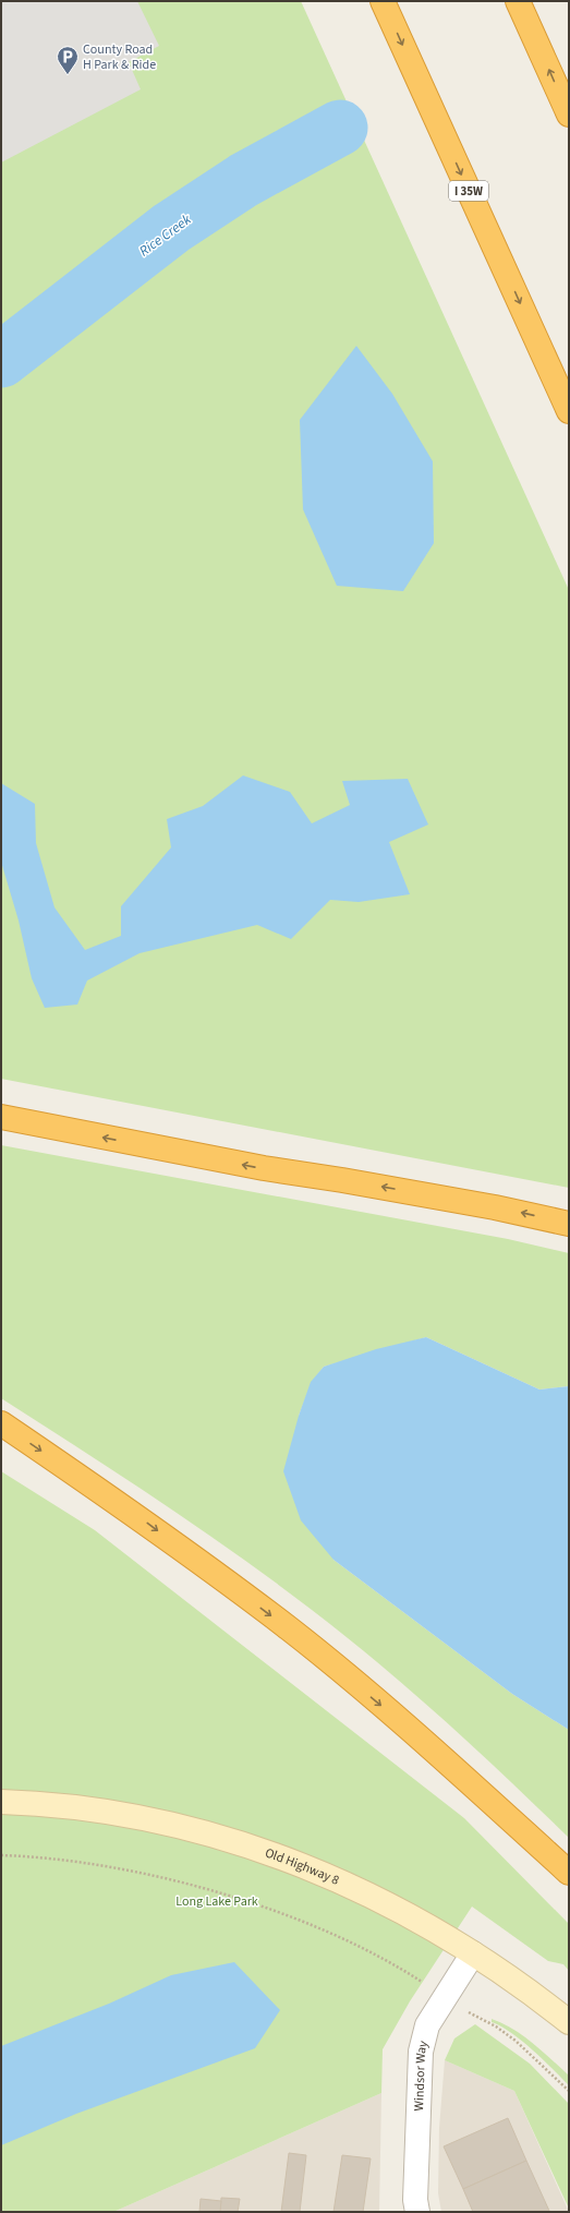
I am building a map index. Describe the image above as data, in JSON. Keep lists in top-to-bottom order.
{
  "streets": {
    "highway": ["I 35W"],
    "street": ["Old Highway 8", "Windsor Way"]
  },
  "crossings": [
    ["Old Highway 8", "Windsor Way"]
  ],
  "water": ["Rice Creek"],
  "parks": ["Long Lake Park"],
  "places": {
    "parking": ["County Road H Park & Ride"]
  }
}
